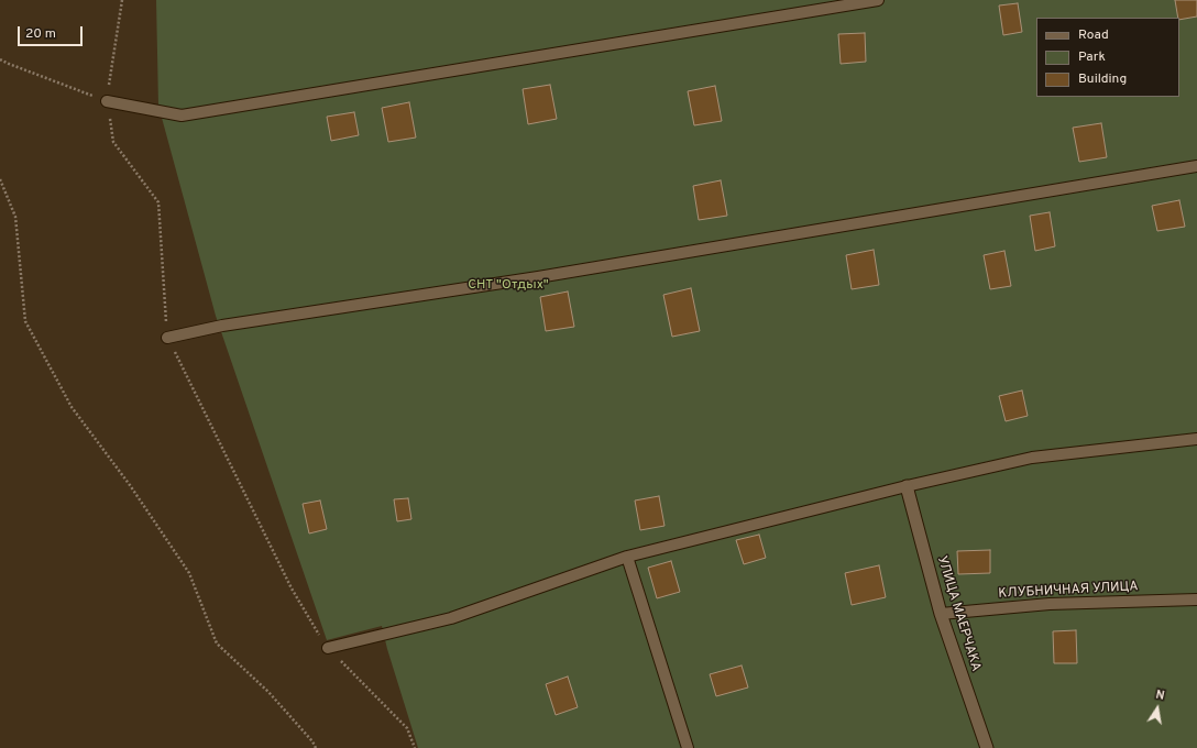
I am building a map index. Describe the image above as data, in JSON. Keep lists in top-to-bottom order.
{
  "streets": {
    "street": ["УЛИЦА МАЕРЧАКА"],
    "lane": ["КЛУБНИЧНАЯ УЛИЦА"]
  },
  "crossings": [
    ["КЛУБНИЧНАЯ УЛИЦА", "УЛИЦА МАЕРЧАКА"]
  ],
  "parks": ["СНТ \"Отдых\""],
  "legend": ["Road", "Park", "Building"],
  "scale_bar": "20 m",
  "north": "top"
}
